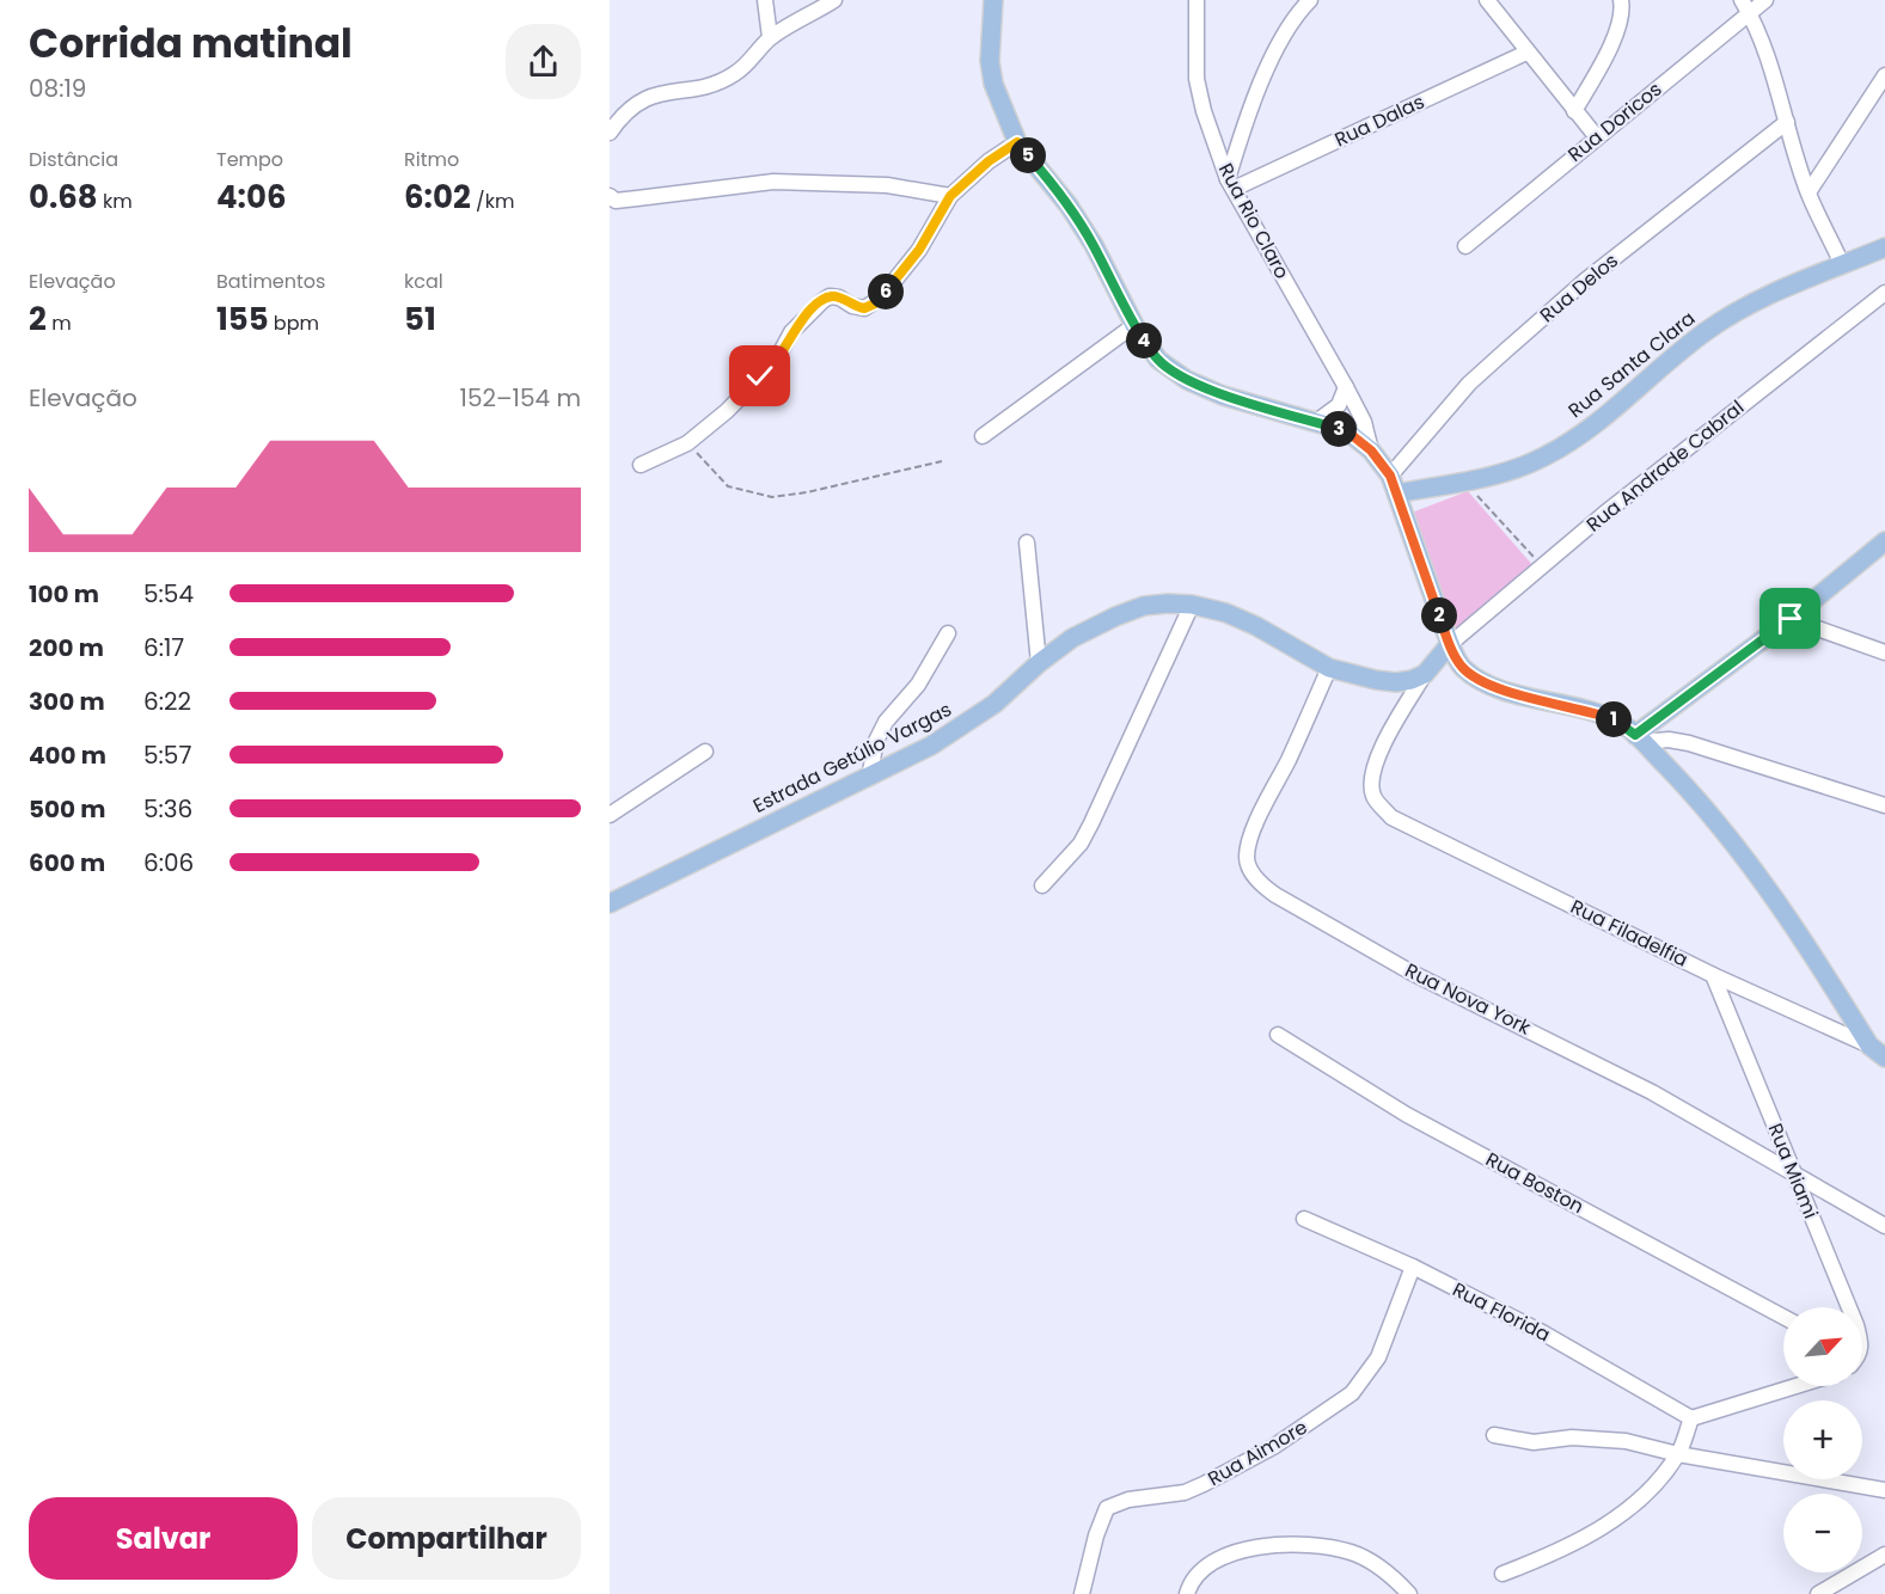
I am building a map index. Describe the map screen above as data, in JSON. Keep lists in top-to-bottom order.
{
  "streets": {
    "main road": ["Rua Santa Clara", "Estrada Getúlio Vargas"],
    "street": [
      "Rua Dalas",
      "Rua Doricos",
      "Rua Rio Claro",
      "Rua Delos",
      "Rua Andrade Cabral",
      "Rua Filadelfia",
      "Rua Nova York",
      "Rua Miami",
      "Rua Boston",
      "Rua Florida",
      "Rua Aimore"
    ]
  },
  "crossings": [
    ["Rua Dalas", "Rua Rio Claro"],
    ["Rua Delos", "Rua Santa Clara"],
    ["Estrada Getúlio Vargas", "Rua Filadelfia"],
    ["Estrada Getúlio Vargas", "Rua Nova York"],
    ["Rua Filadelfia", "Rua Miami"],
    ["Rua Nova York", "Rua Miami"],
    ["Rua Florida", "Rua Aimore"]
  ],
  "north": "top right",
  "page": {
    "heading": ["Corrida matinal", "08:19"],
    "stats": [
      ["Distância", "0.68 km"],
      ["Tempo", "4:06"],
      ["Ritmo", "6:02 /km"],
      ["Elevação", "2 m"],
      ["Batimentos", "155 bpm"],
      ["kcal", "51"]
    ],
    "pins": [
      "5",
      "6",
      "4",
      "3",
      "2",
      "1"
    ],
    "chart": ["Elevação", "152–154 m"],
    "list": [
      {
        "name": "100 m",
        "note": "5:54"
      },
      {
        "name": "200 m",
        "note": "6:17"
      },
      {
        "name": "300 m",
        "note": "6:22"
      },
      {
        "name": "400 m",
        "note": "5:57"
      },
      {
        "name": "500 m",
        "note": "5:36"
      },
      {
        "name": "600 m",
        "note": "6:06"
      }
    ],
    "map_buttons": ["+", "−"],
    "buttons": ["Salvar", "Compartilhar"]
  }
}
